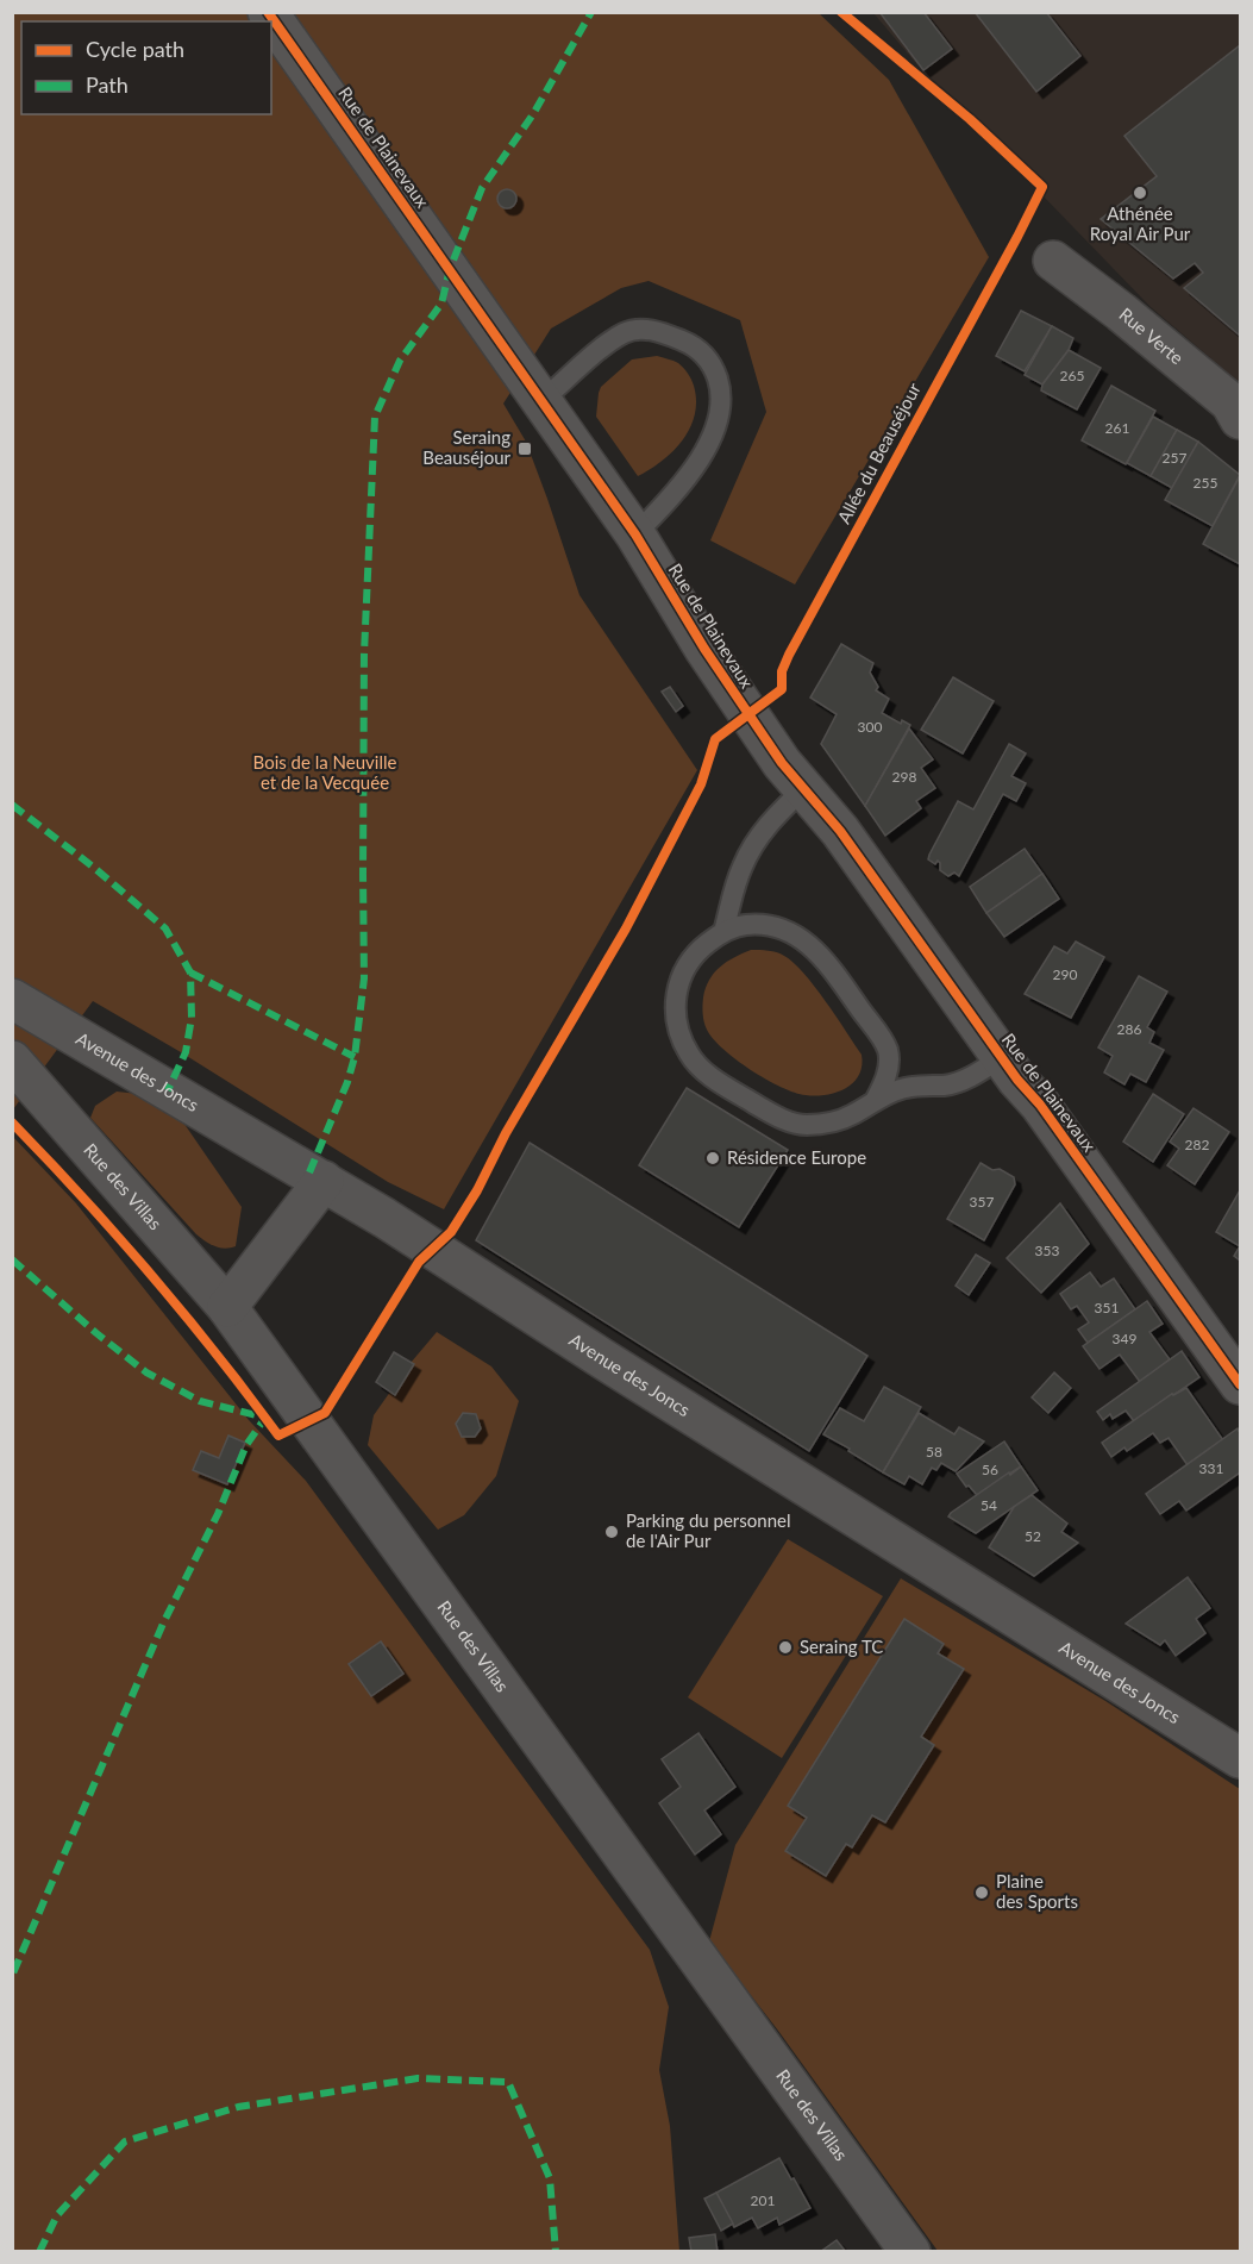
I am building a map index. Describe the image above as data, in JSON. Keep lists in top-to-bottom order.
{
  "streets": {
    "street": [
      "Rue de Plainevaux",
      "Rue Verte",
      "Avenue des Joncs",
      "Rue des Villas"
    ],
    "cycle path": ["Allée du Beauséjour"]
  },
  "parks": ["Bois de la Neuville et de la Vecquée"],
  "places": {
    "other": [
      "Athénée Royal Air Pur",
      "Résidence Europe",
      "Parking du personnel de l'Air Pur",
      "Seraing TC",
      "Plaine des Sports"
    ],
    "transit": ["Seraing Beauséjour"]
  },
  "house_numbers": [
    "265",
    "261",
    "257",
    "255",
    "300",
    "298",
    "290",
    "286",
    "282",
    "357",
    "353",
    "351",
    "349",
    "58",
    "331",
    "56",
    "54",
    "52",
    "201"
  ],
  "legend": ["Cycle path", "Path"]
}
